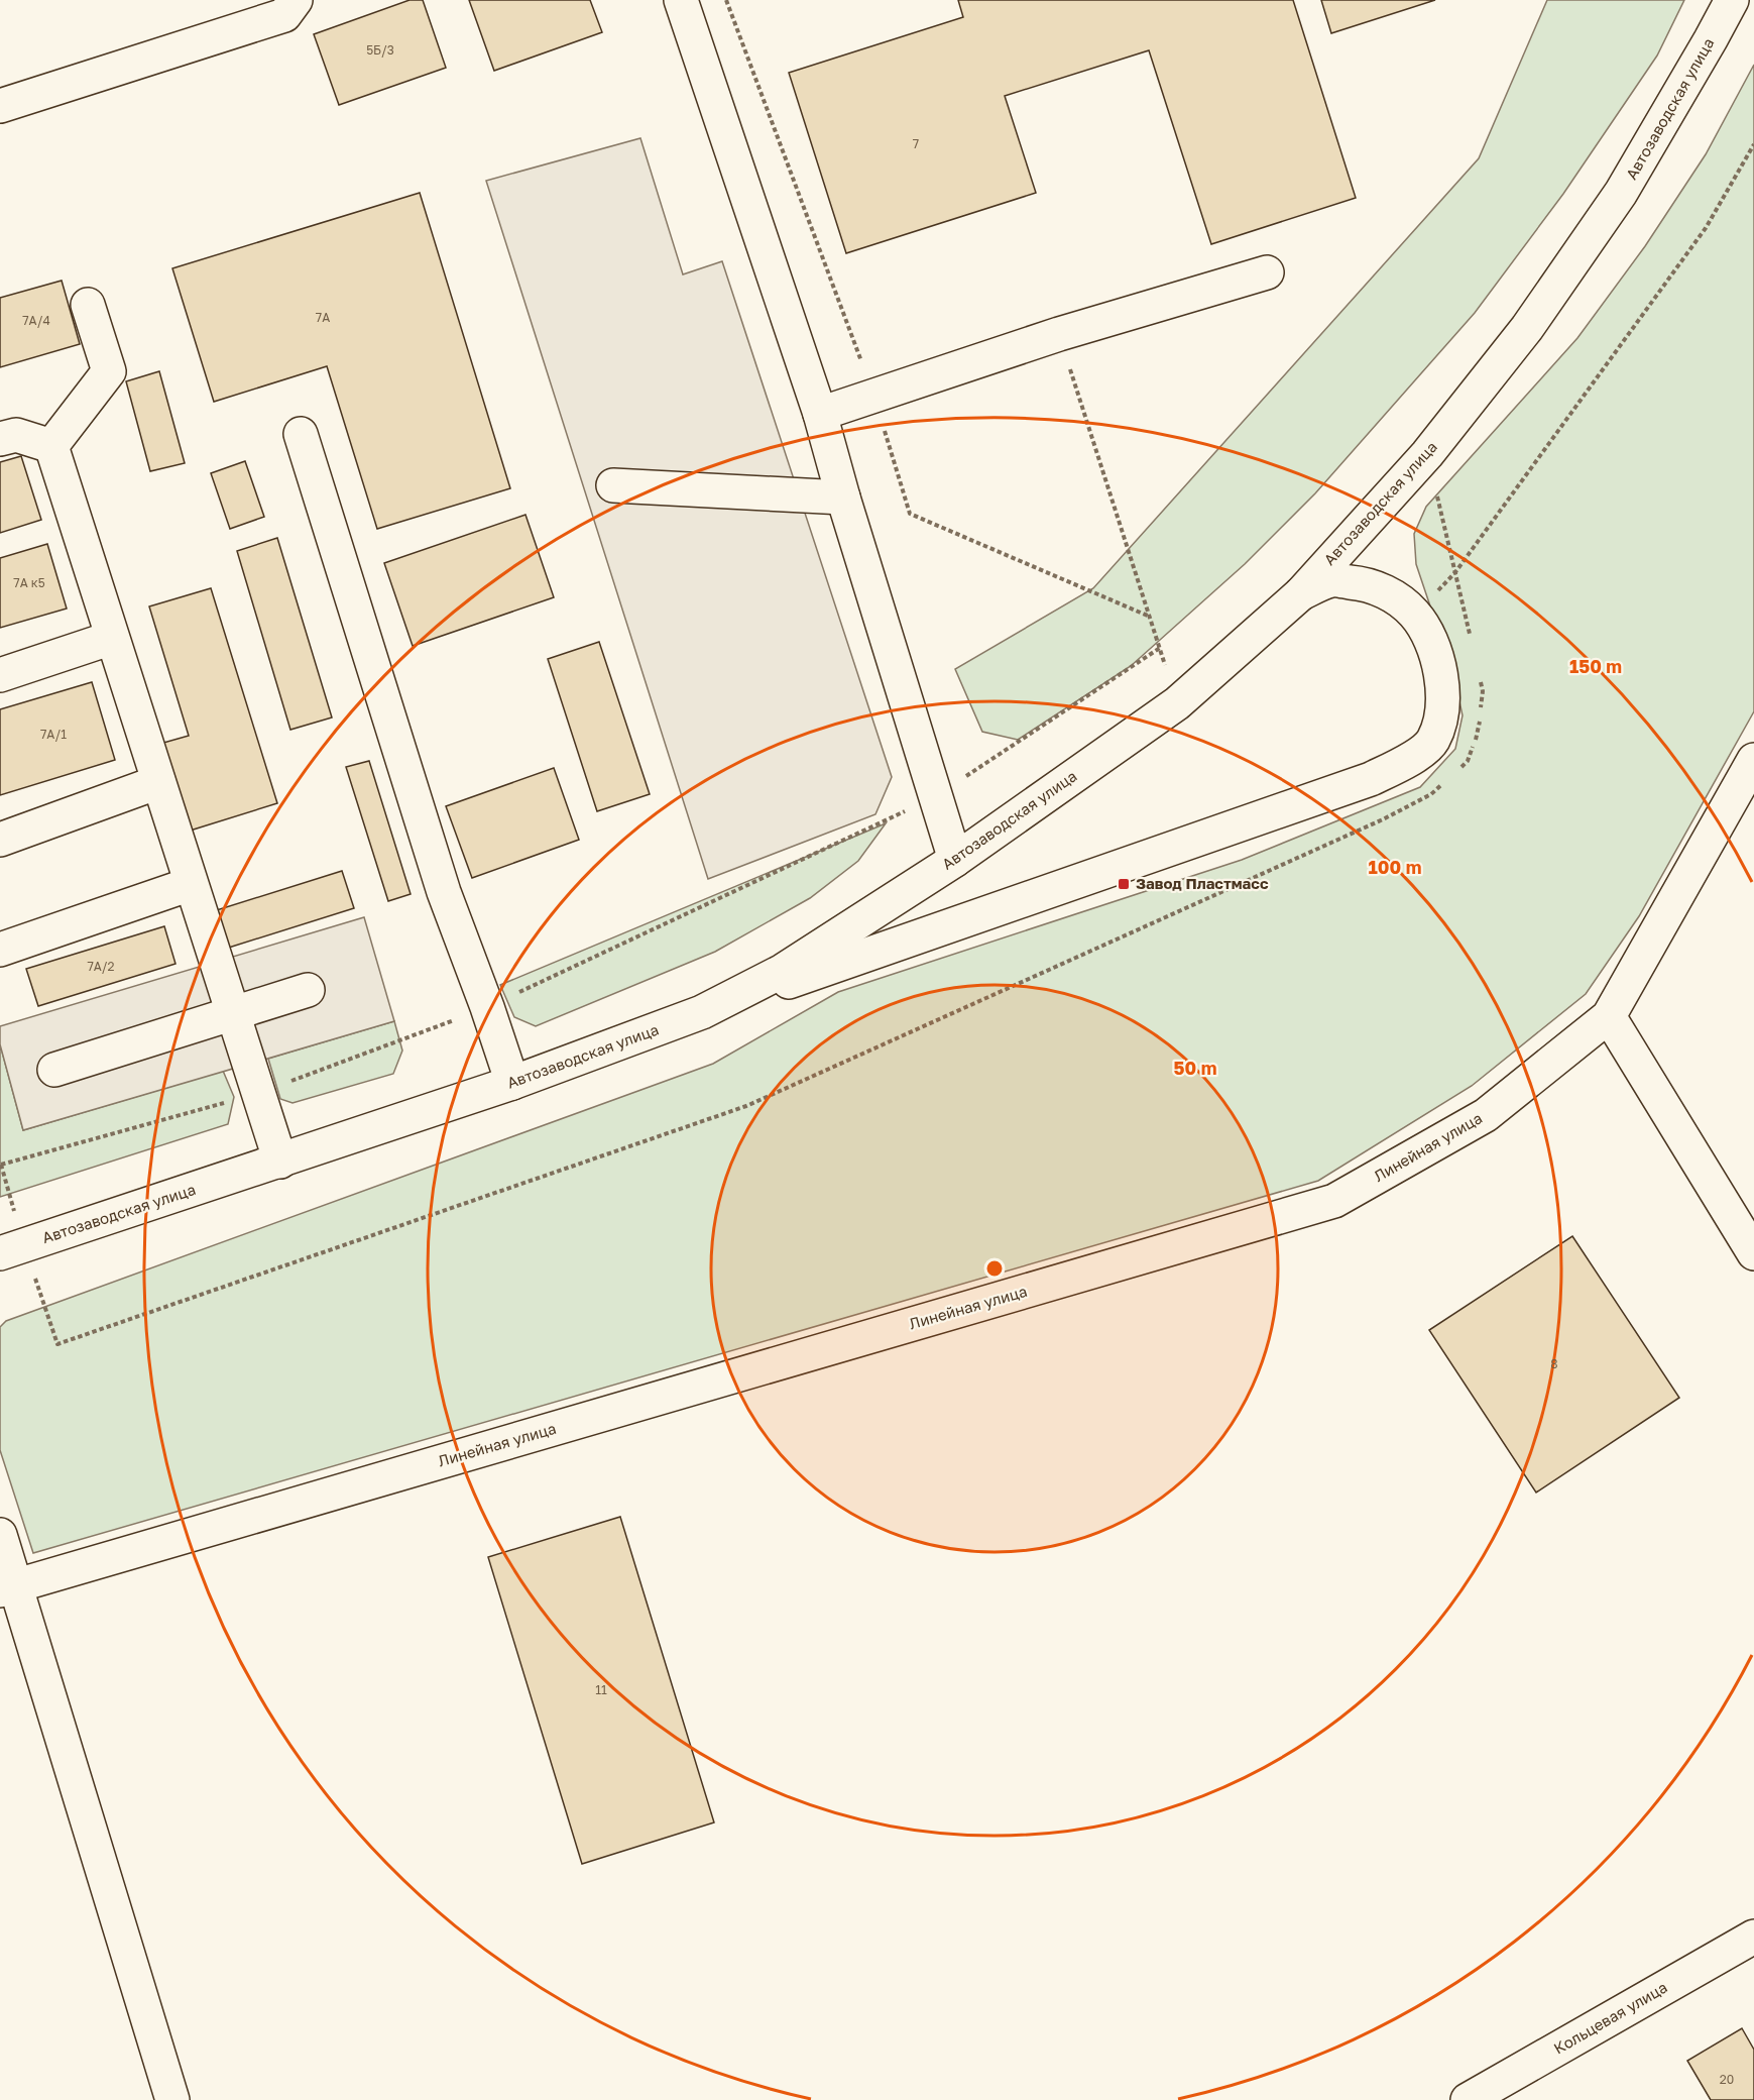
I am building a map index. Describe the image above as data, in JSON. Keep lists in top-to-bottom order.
{
  "streets": {
    "street": ["Автозаводская улица", "Линейная улица", "Кольцевая улица"]
  },
  "places": {
    "transit": ["Завод Пластмасс"]
  },
  "house_numbers": [
    "5Б/3",
    "7",
    "7А",
    "7А/4",
    "7А к5",
    "7А/1",
    "7А/2",
    "8",
    "11",
    "20"
  ],
  "rings": ["150 m", "100 m", "50 m"]
}
